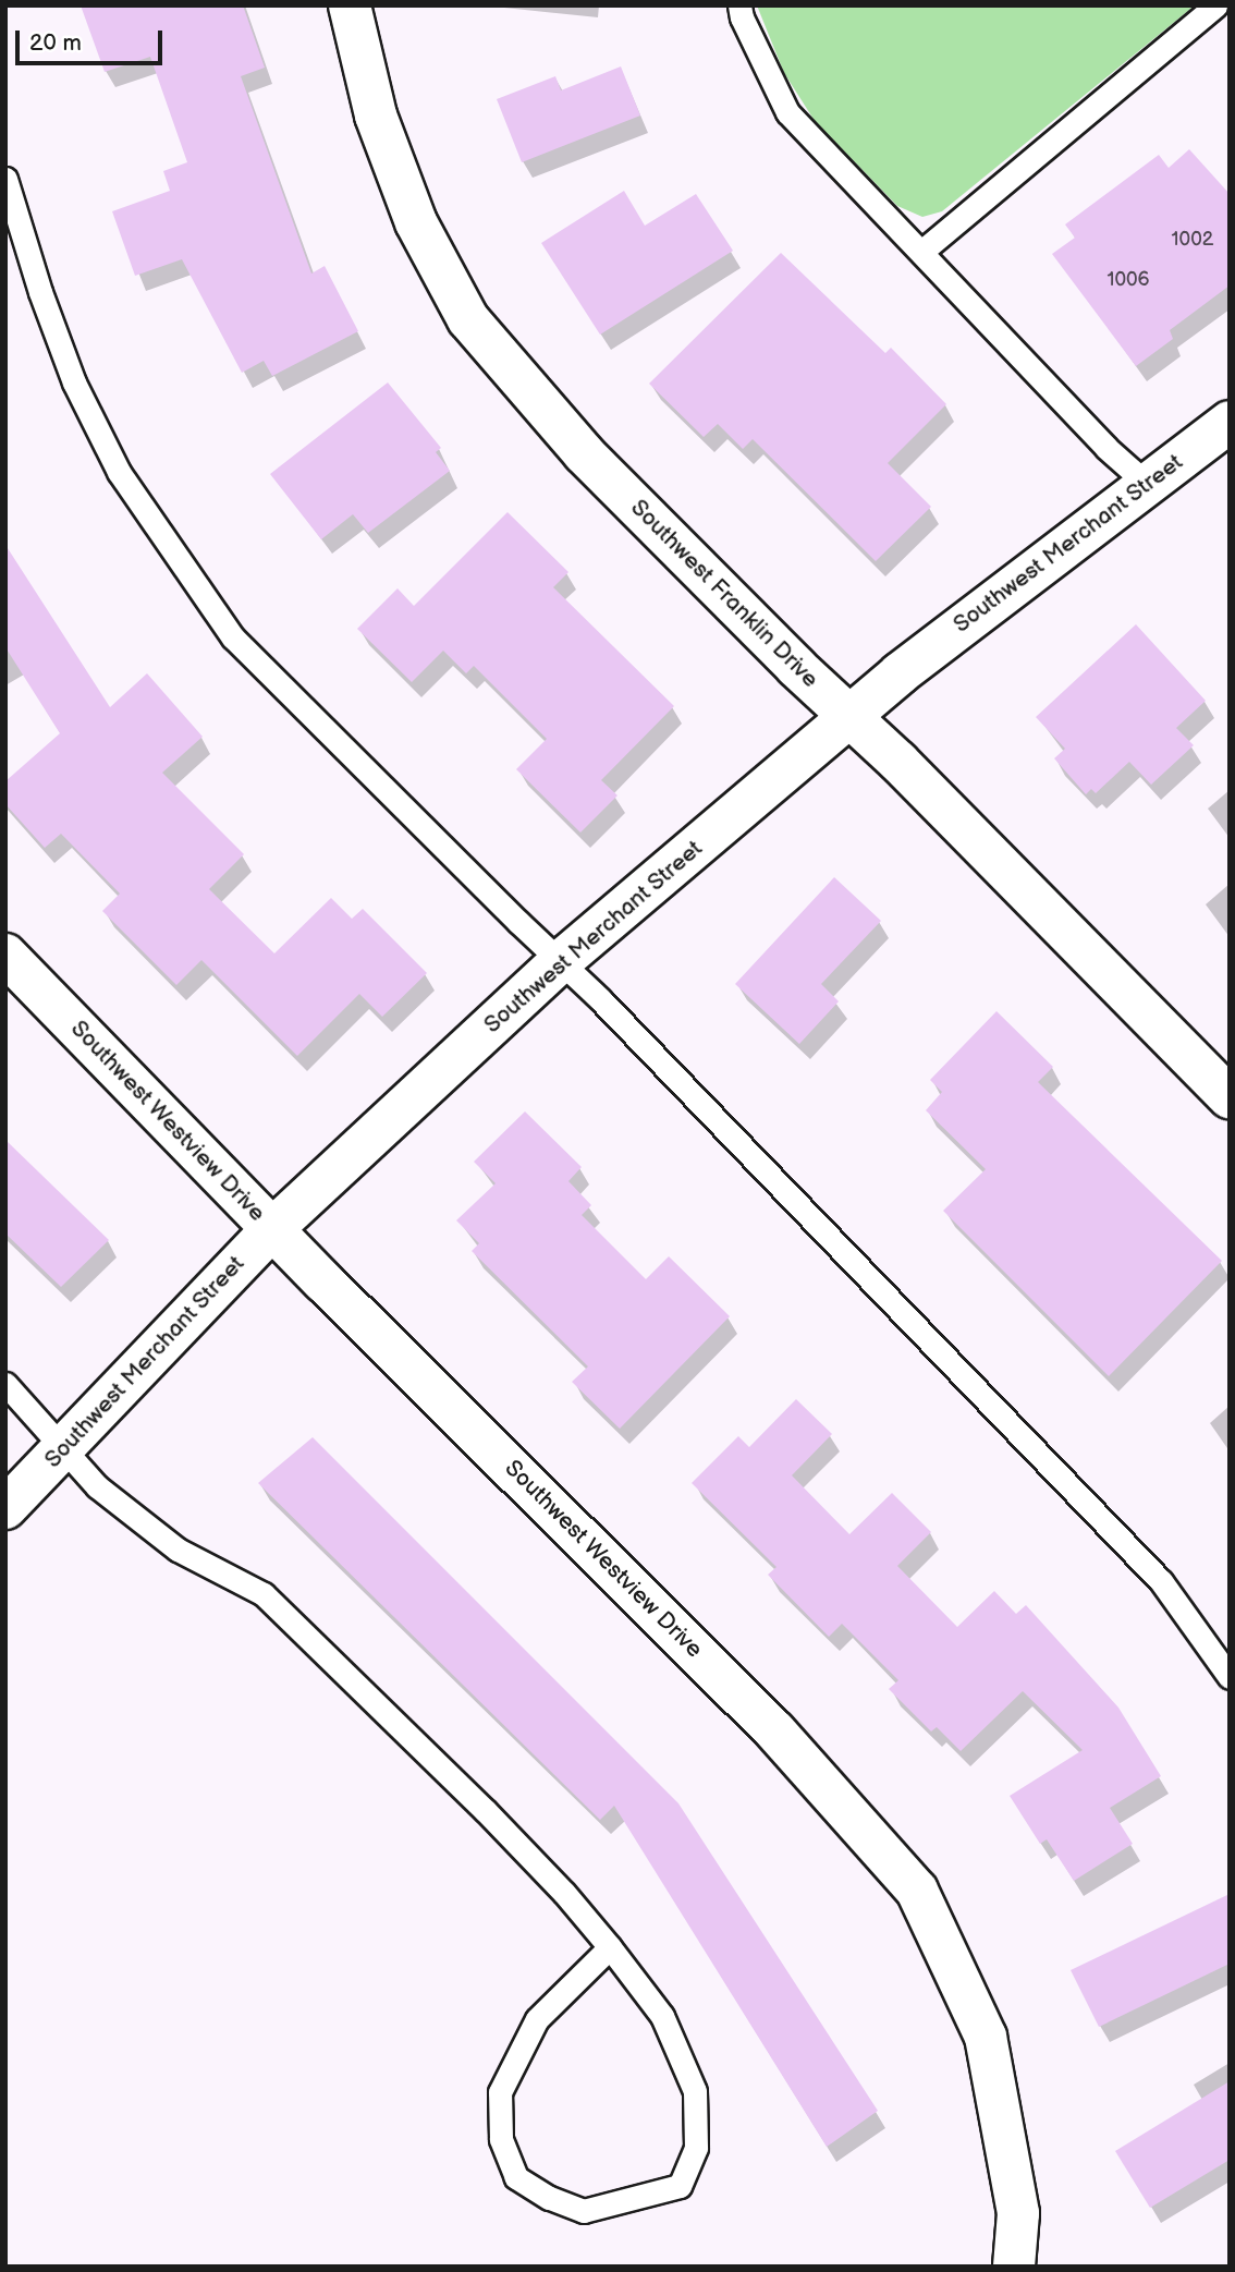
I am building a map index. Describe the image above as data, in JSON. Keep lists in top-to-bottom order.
{
  "streets": {
    "street": ["Southwest Merchant Street", "Southwest Franklin Drive", "Southwest Westview Drive"]
  },
  "crossings": [
    ["Southwest Merchant Street", "Southwest Franklin Drive"],
    ["Southwest Merchant Street", "Southwest Westview Drive"]
  ],
  "house_numbers": ["1002", "1006"],
  "scale_bar": "20 m"
}
